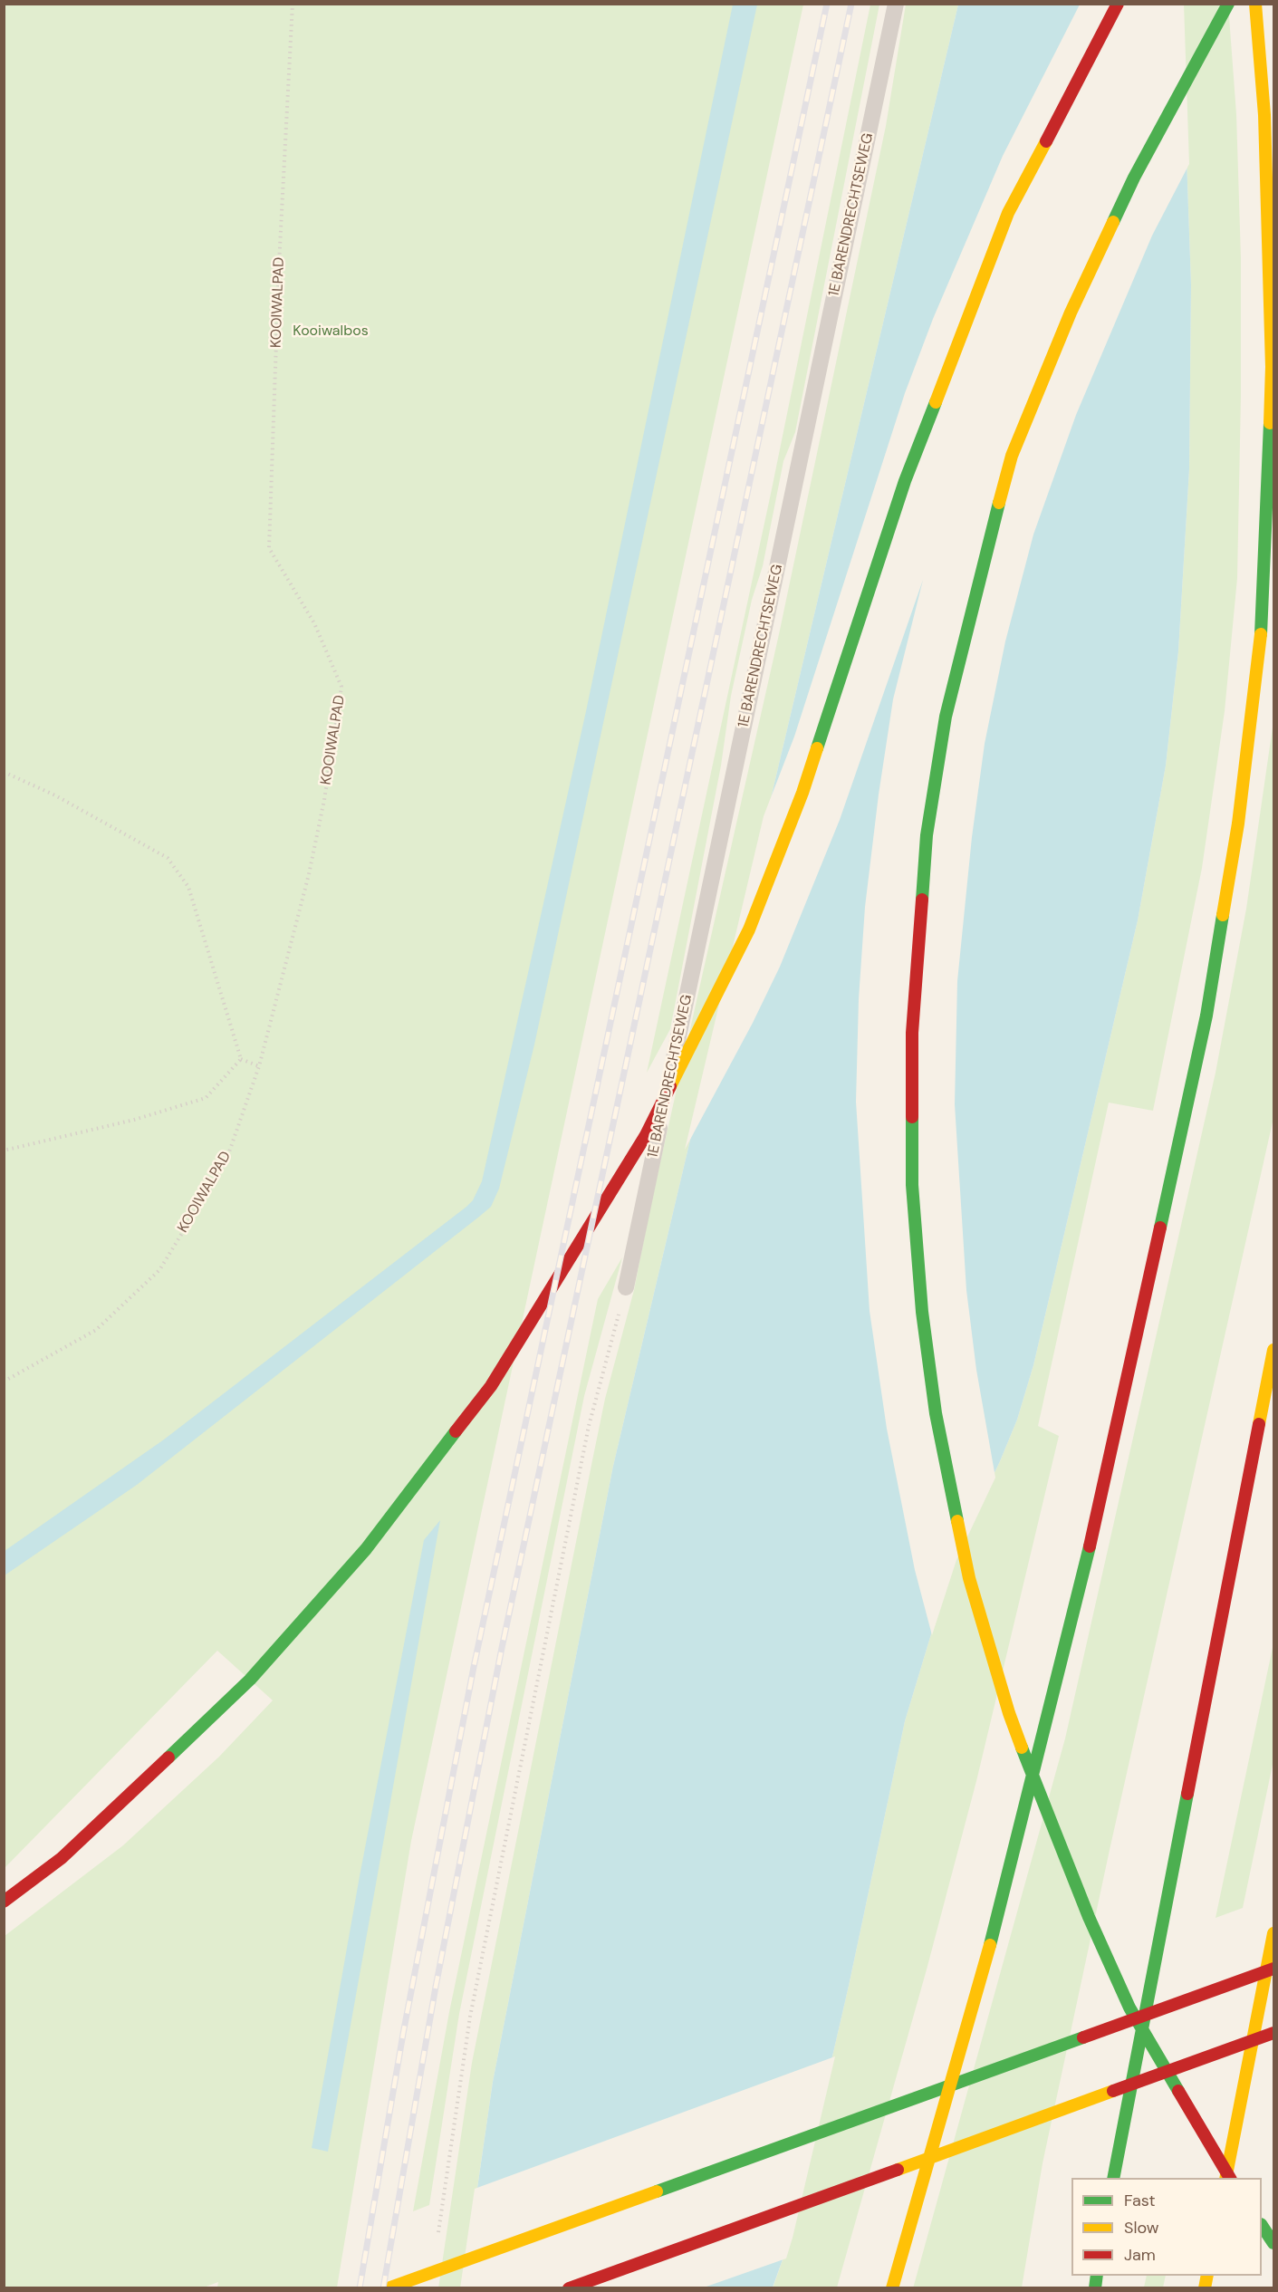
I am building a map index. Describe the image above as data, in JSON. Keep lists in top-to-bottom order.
{
  "streets": {
    "lane": ["1E BARENDRECHTSEWEG"],
    "path": ["KOOIWALPAD"]
  },
  "parks": ["Kooiwalbos"],
  "legend": ["Fast", "Slow", "Jam"]
}
